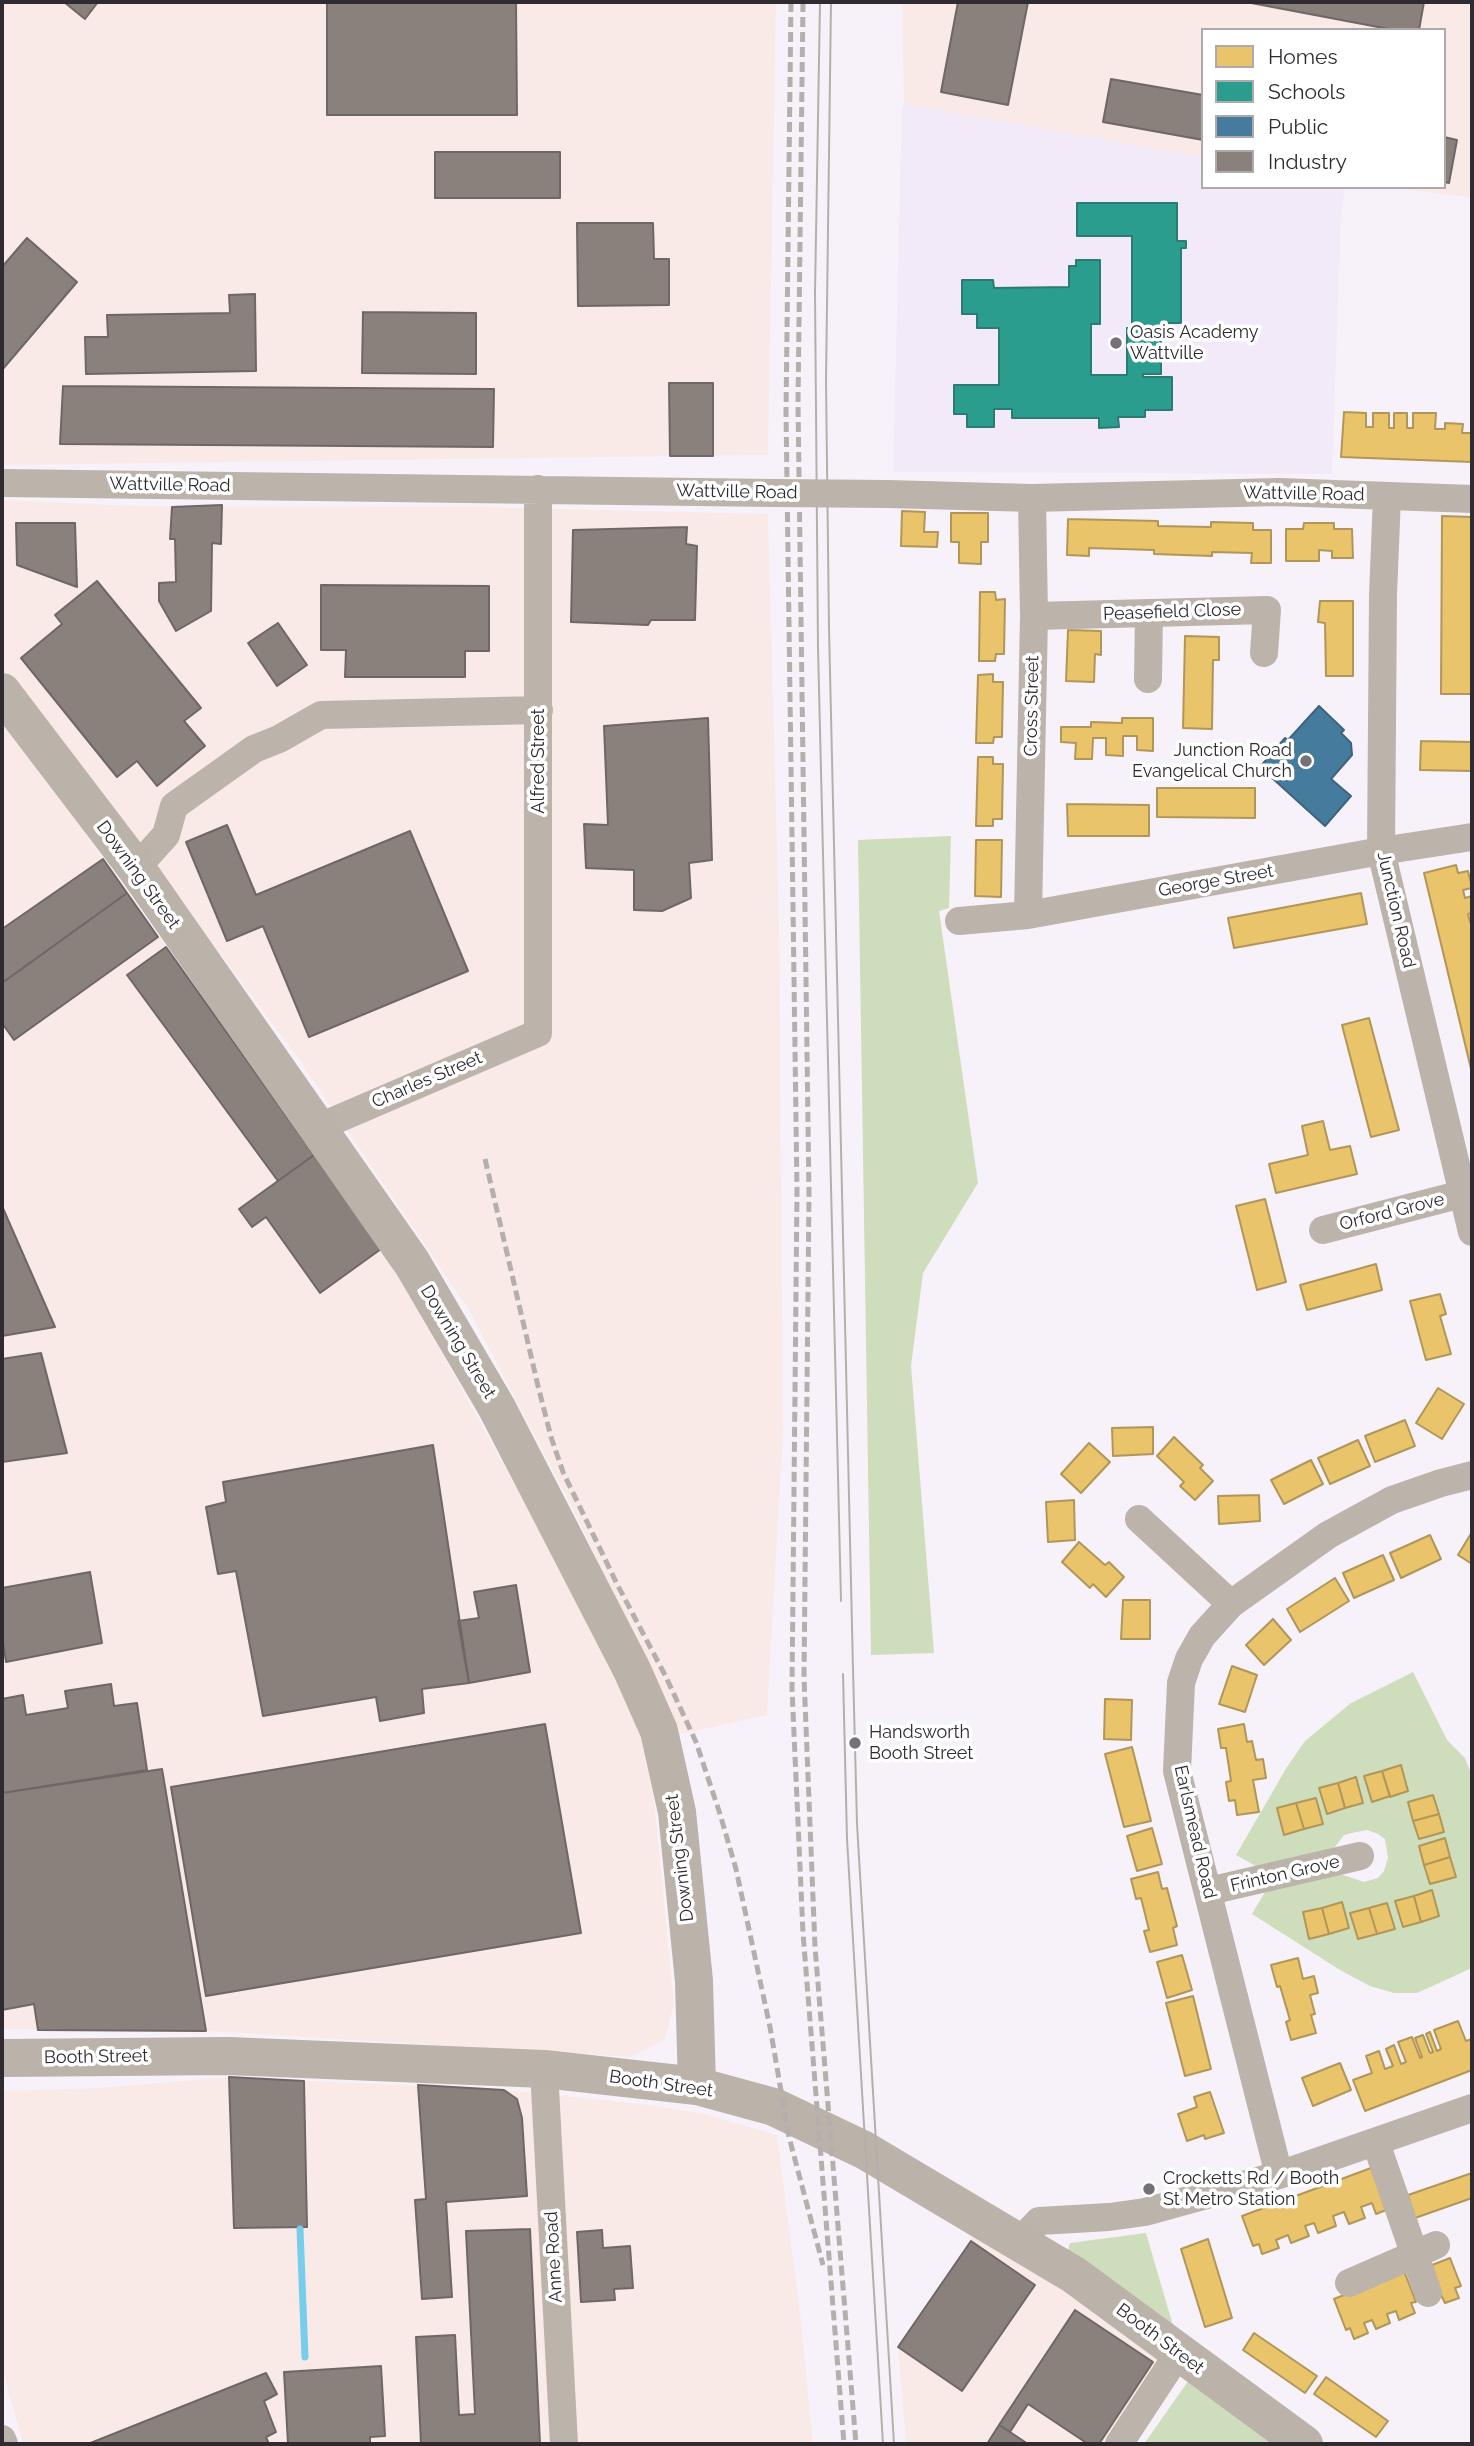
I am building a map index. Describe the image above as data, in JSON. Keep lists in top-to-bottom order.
{
  "streets": {
    "street": [
      "Wattville Road",
      "Peasefield Close",
      "Cross Street",
      "Alfred Street",
      "Downing Street",
      "George Street",
      "Junction Road",
      "Charles Street",
      "Orford Grove",
      "Earlsmead Road",
      "Frinton Grove",
      "Booth Street",
      "Anne Road"
    ]
  },
  "crossings": [
    ["Wattville Road", "Cross Street"],
    ["Wattville Road", "Alfred Street"],
    ["Wattville Road", "Junction Road"],
    ["Peasefield Close", "Cross Street"],
    ["Cross Street", "George Street"],
    ["Alfred Street", "Charles Street"],
    ["Downing Street", "Charles Street"],
    ["Downing Street", "Booth Street"],
    ["George Street", "Junction Road"],
    ["Junction Road", "Orford Grove"],
    ["Earlsmead Road", "Frinton Grove"],
    ["Booth Street", "Anne Road"]
  ],
  "places": [
    "Oasis Academy Wattville",
    "Junction Road Evangelical Church",
    "Handsworth Booth Street",
    "Crocketts Rd / Booth St Metro Station"
  ],
  "legend": [
    "Homes",
    "Schools",
    "Public",
    "Industry"
  ]
}
